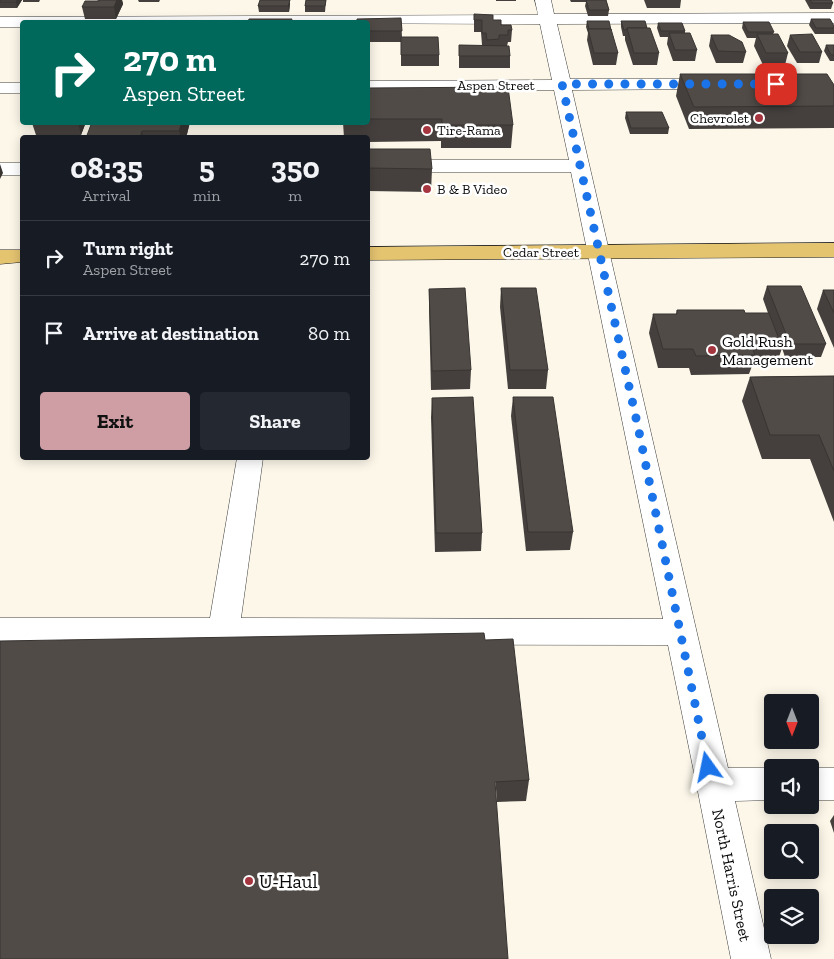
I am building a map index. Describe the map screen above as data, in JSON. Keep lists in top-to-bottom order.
{
  "streets": {
    "main road": ["Cedar Street"],
    "street": ["Aspen Street", "North Harris Street"]
  },
  "crossings": [
    ["Aspen Street", "North Harris Street"],
    ["Cedar Street", "North Harris Street"]
  ],
  "places": [
    "Chevrolet",
    "Tire-Rama",
    "B & B Video",
    "Gold Rush Management",
    "U-Haul"
  ],
  "north": "bottom",
  "page": {
    "turn": ["270 m", "Aspen Street"],
    "eta": [
      "08:35",
      "Arrival",
      "5",
      "min",
      "350",
      "m"
    ],
    "list": [
      {
        "name": "Turn right",
        "note": "Aspen Street",
        "value": "270 m"
      },
      {
        "name": "Arrive at destination",
        "value": "80 m"
      }
    ],
    "buttons": ["Exit", "Share"]
  }
}
